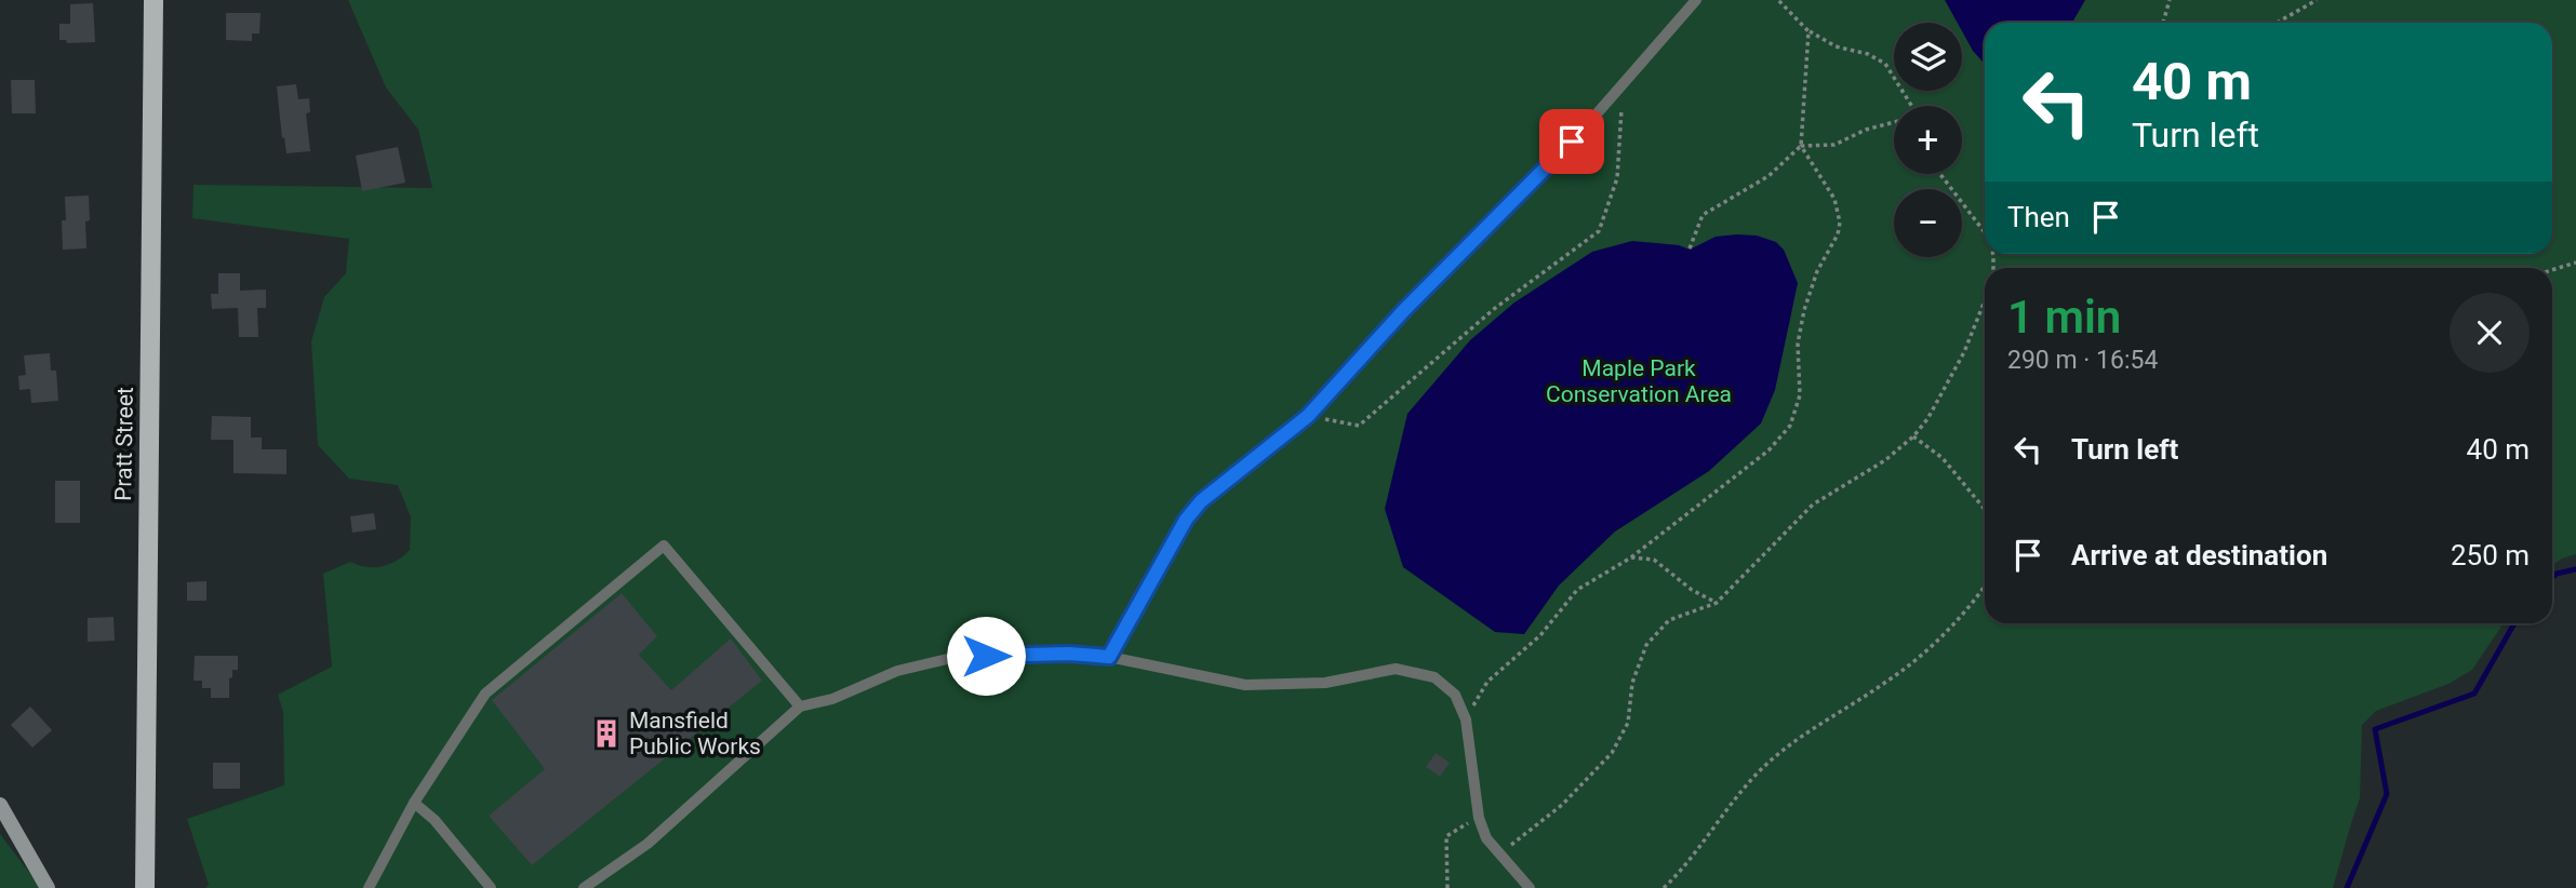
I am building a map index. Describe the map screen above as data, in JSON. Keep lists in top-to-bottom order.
{
  "streets": {
    "main road": ["Pratt Street"]
  },
  "parks": ["Maple Park Conservation Area"],
  "places": {
    "building": ["Mansfield Public Works"]
  },
  "page": {
    "map_buttons": ["+", "−"],
    "turn": ["40 m", "Turn left"],
    "then": "Then",
    "heading": ["1 min", "290 m · 16:54"],
    "list": [
      {
        "name": "Turn left",
        "value": "40 m"
      },
      {
        "name": "Arrive at destination",
        "value": "250 m"
      }
    ]
  }
}
